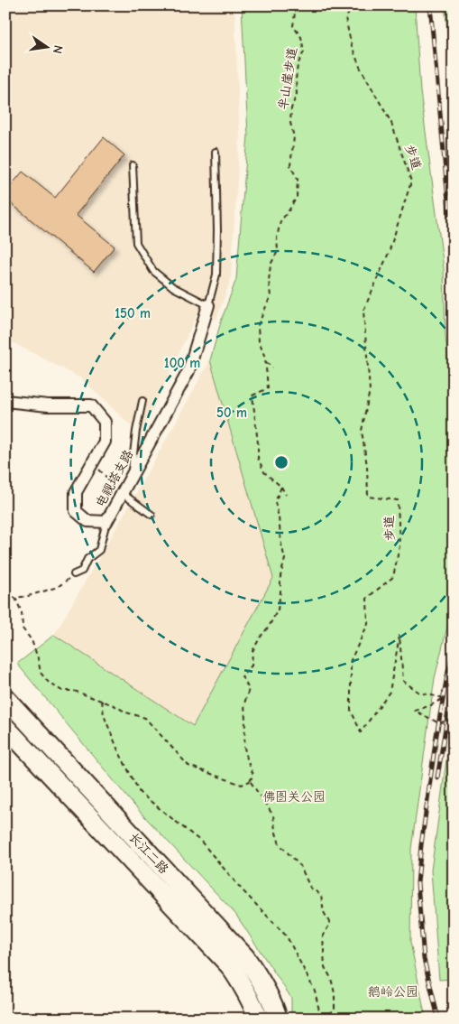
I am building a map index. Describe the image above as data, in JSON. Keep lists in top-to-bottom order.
{
  "streets": {
    "main road": ["长江二路"],
    "street": ["电视塔支路"],
    "path": ["半山崖步道", "步道"]
  },
  "parks": ["佛图关公园", "鹅岭公园"],
  "north": "right",
  "rings": ["150 m", "100 m", "50 m"]
}
